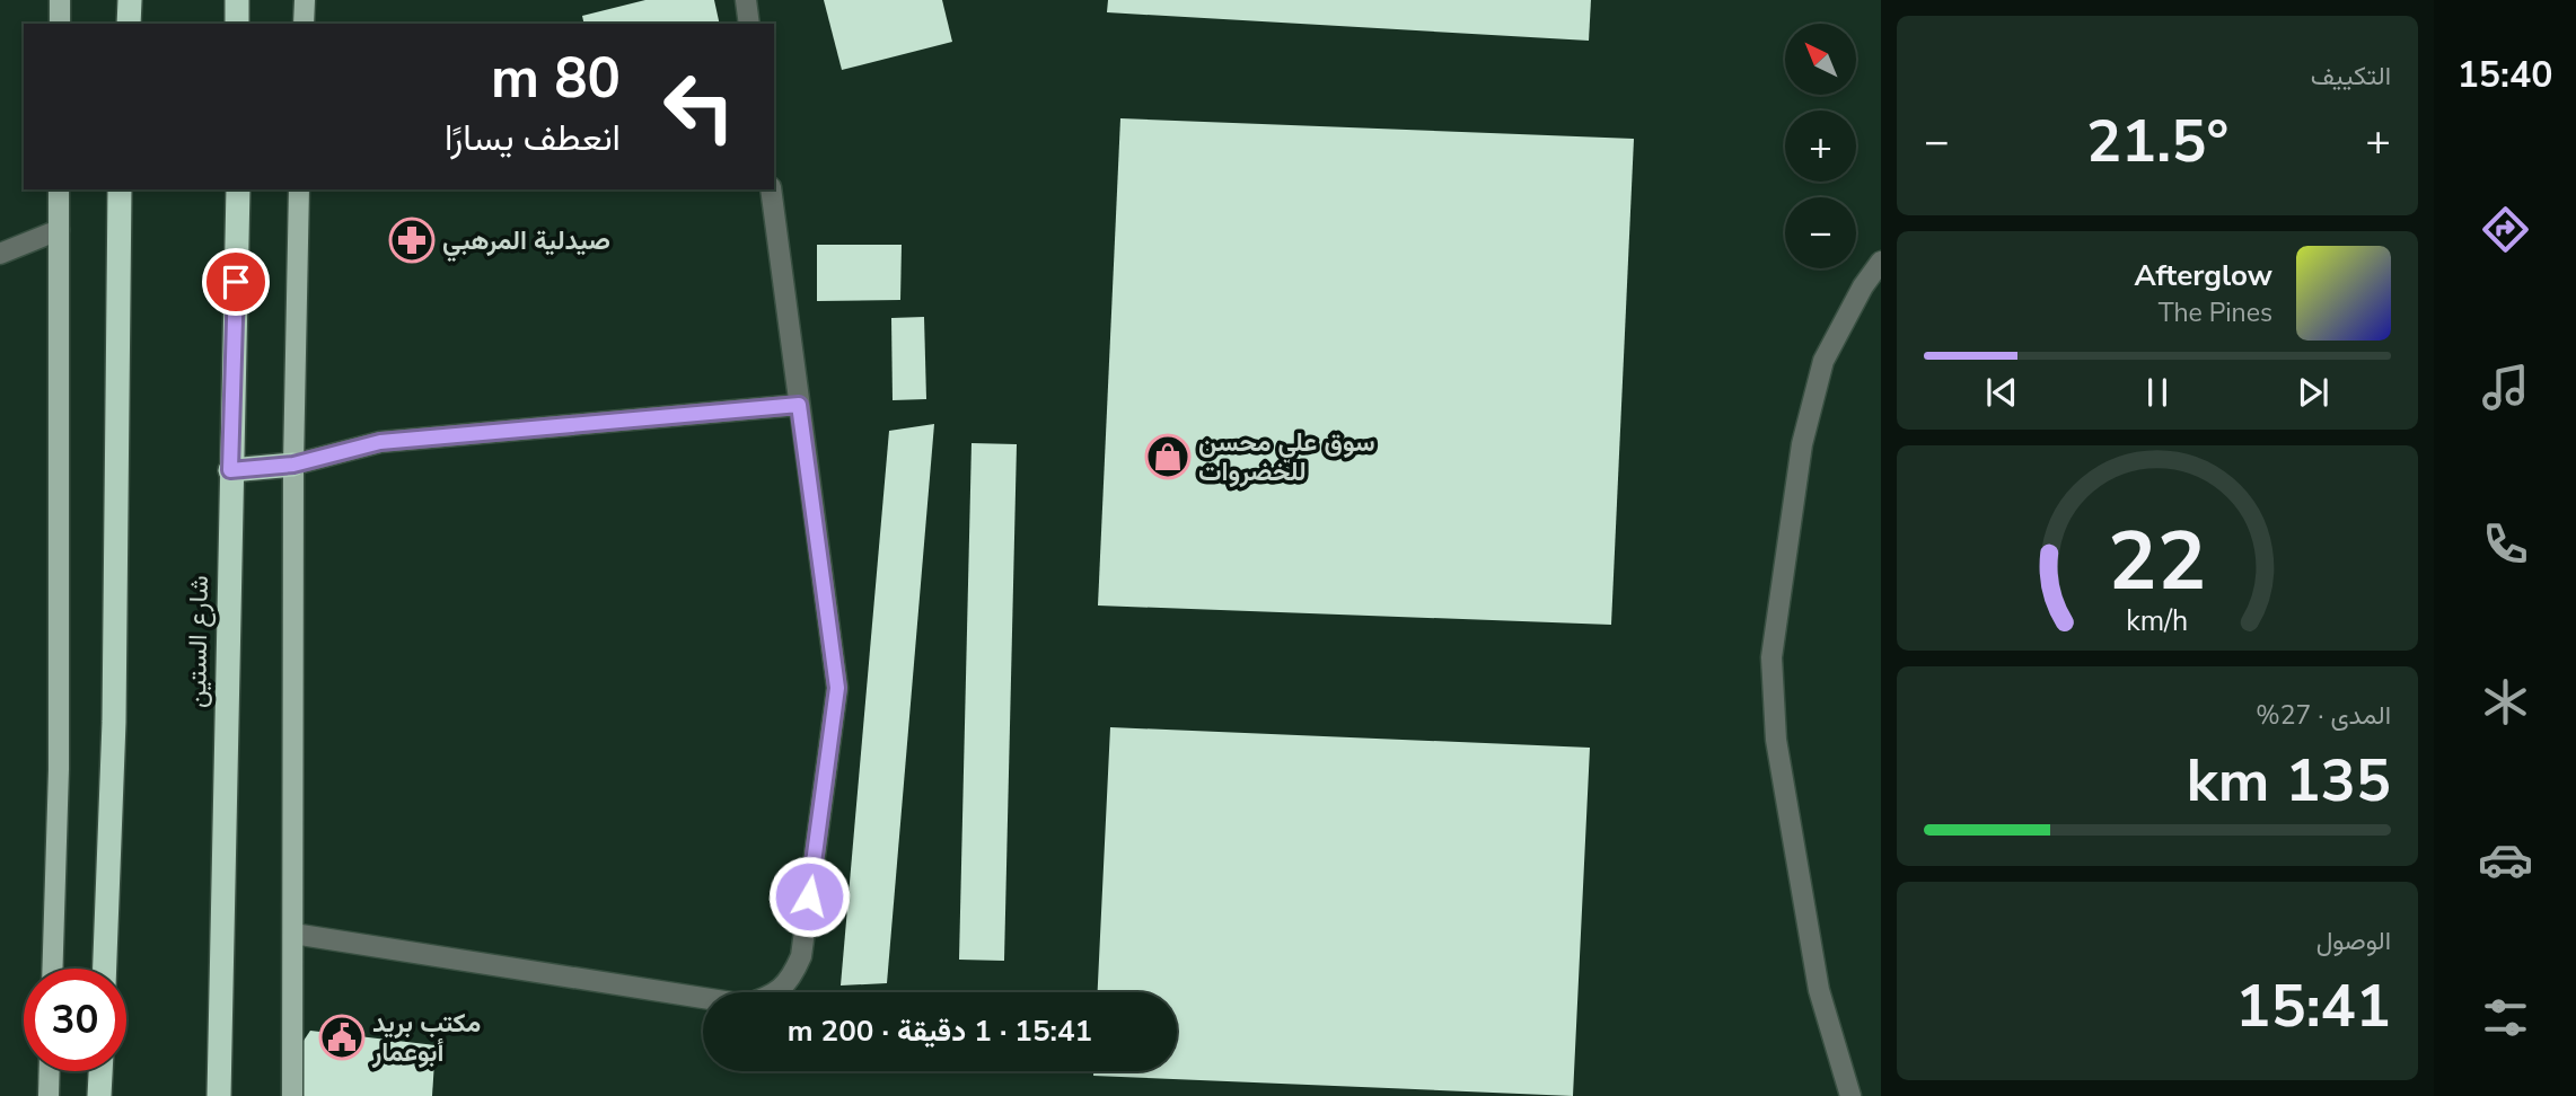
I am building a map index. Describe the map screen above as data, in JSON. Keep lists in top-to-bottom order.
{
  "streets": {
    "highway": ["شارع الستين"]
  },
  "places": {
    "pharmacy": ["صيدلية المرهبي"],
    "shop": ["سوق علي محسن للخضروات"],
    "public building": ["مكتب بريد أبوعمار"]
  },
  "north": "top left",
  "page": {
    "tabs": "15:40",
    "tile": [
      "التكييف",
      ["المدى · 27%", "135 km"],
      ["الوصول", "15:41"]
    ],
    "map_buttons": ["+", "−"],
    "turn": ["80 m", "انعطف يسارًا"],
    "heat": ["−", "21.5°", "+"],
    "song": ["Afterglow", "The Pines"],
    "limit": "30",
    "trip": "15:41 · 1 دقيقة · 200 m",
    "gauge": ["22", "km/h"]
  }
}
